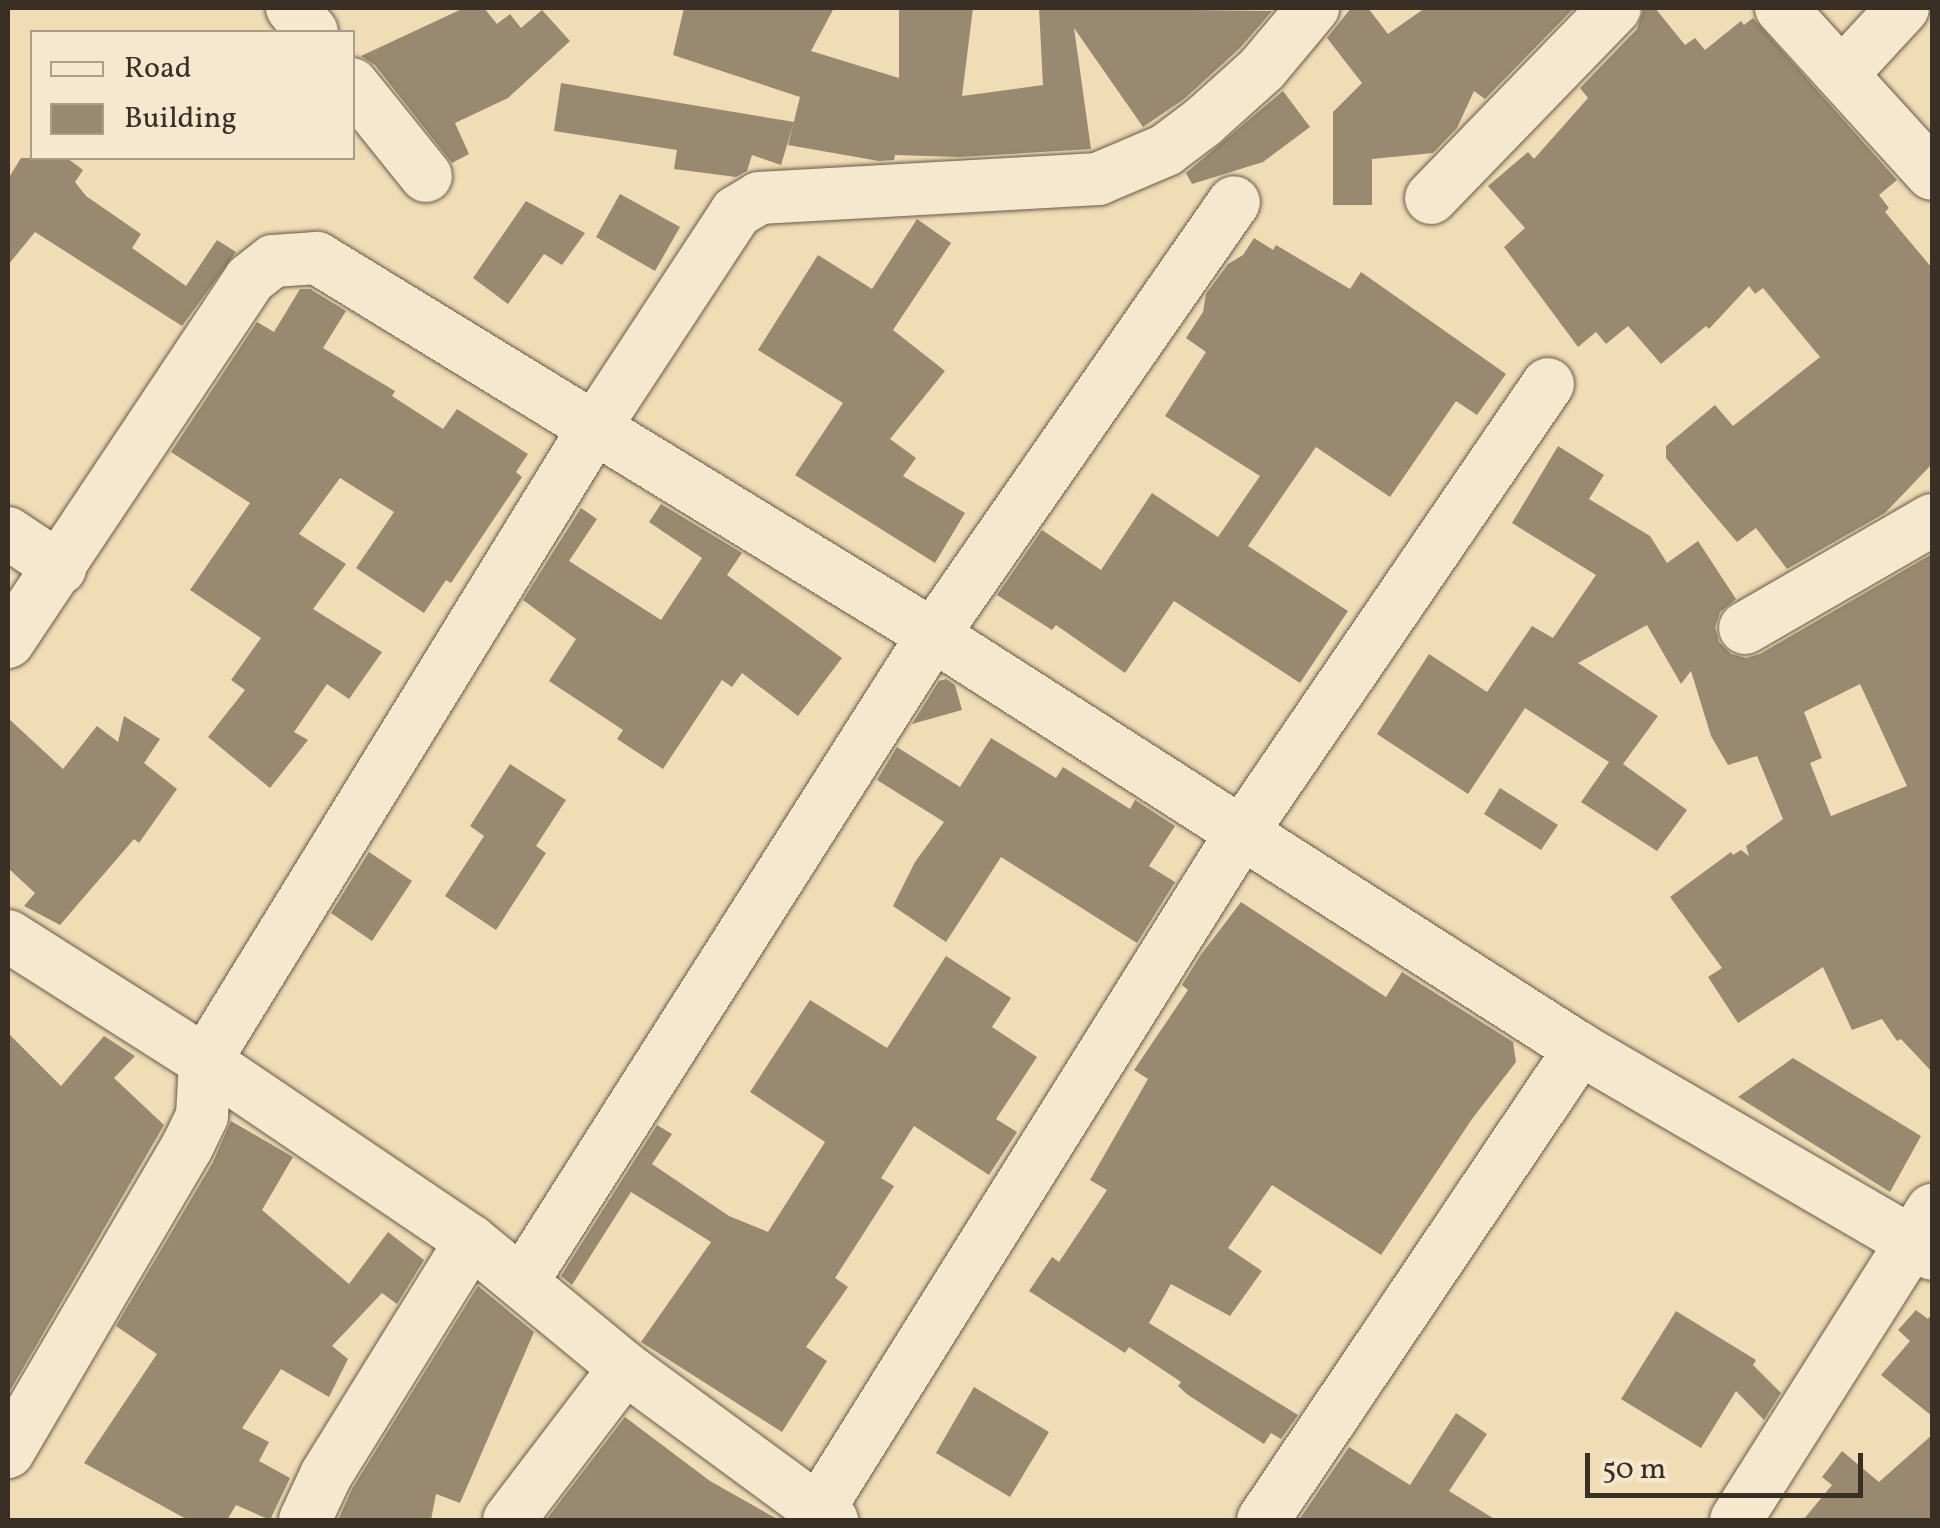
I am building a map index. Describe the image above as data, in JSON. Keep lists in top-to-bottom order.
{
  "legend": ["Road", "Building"],
  "scale_bar": "50 m"
}
